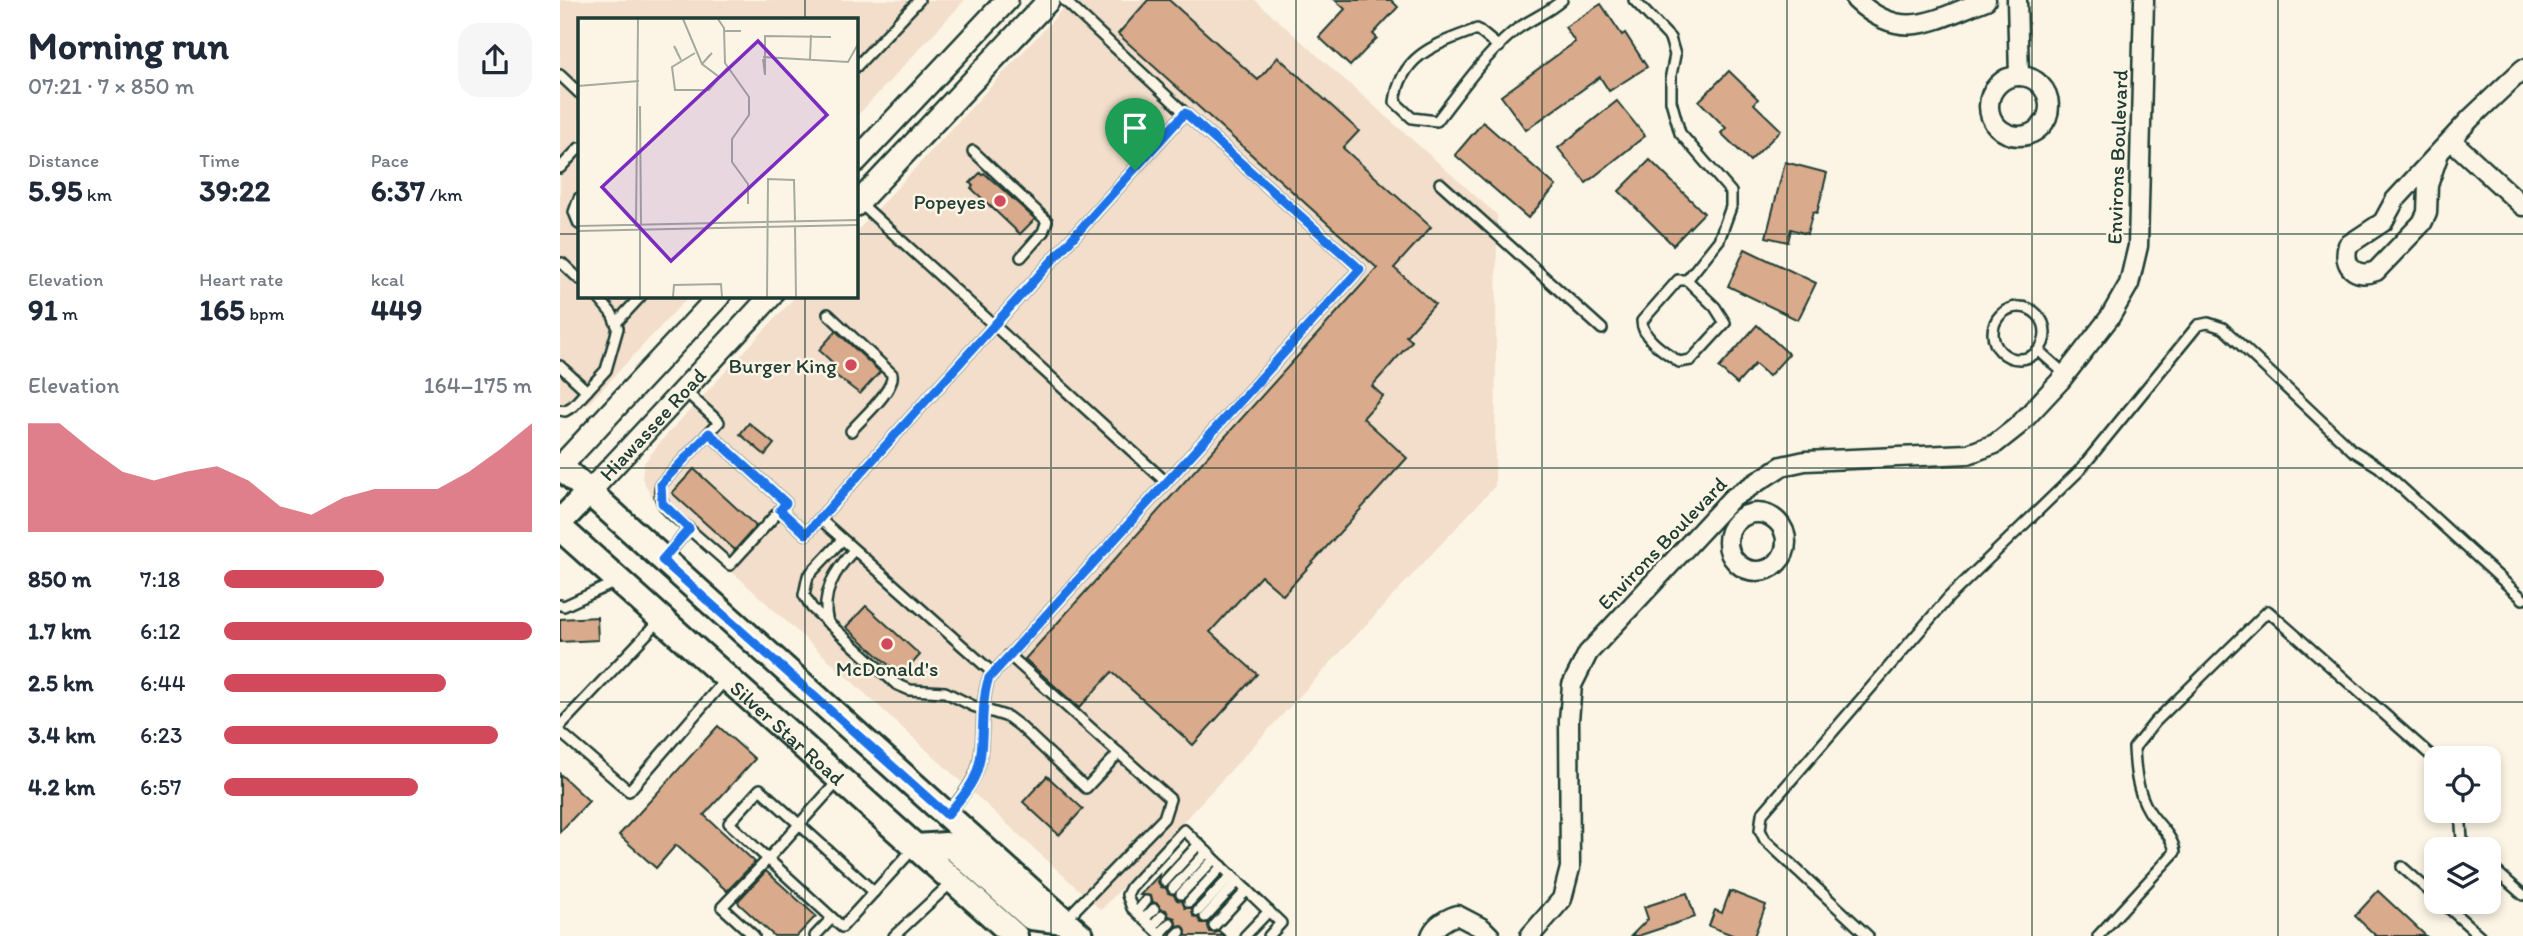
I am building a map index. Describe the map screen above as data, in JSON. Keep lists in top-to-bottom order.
{
  "streets": {
    "main road": ["Hiawassee Road", "Silver Star Road"],
    "street": ["Environs Boulevard"]
  },
  "places": ["Popeyes", "Burger King", "McDonald's"],
  "page": {
    "heading": ["Morning run", "07:21 · 7 × 850 m"],
    "stats": [
      ["Distance", "5.95 km"],
      ["Time", "39:22"],
      ["Pace", "6:37 /km"],
      ["Elevation", "91 m"],
      ["Heart rate", "165 bpm"],
      ["kcal", "449"]
    ],
    "chart": ["Elevation", "164–175 m"],
    "list": [
      {
        "name": "850 m",
        "note": "7:18"
      },
      {
        "name": "1.7 km",
        "note": "6:12"
      },
      {
        "name": "2.5 km",
        "note": "6:44"
      },
      {
        "name": "3.4 km",
        "note": "6:23"
      },
      {
        "name": "4.2 km",
        "note": "6:57"
      }
    ]
  }
}
